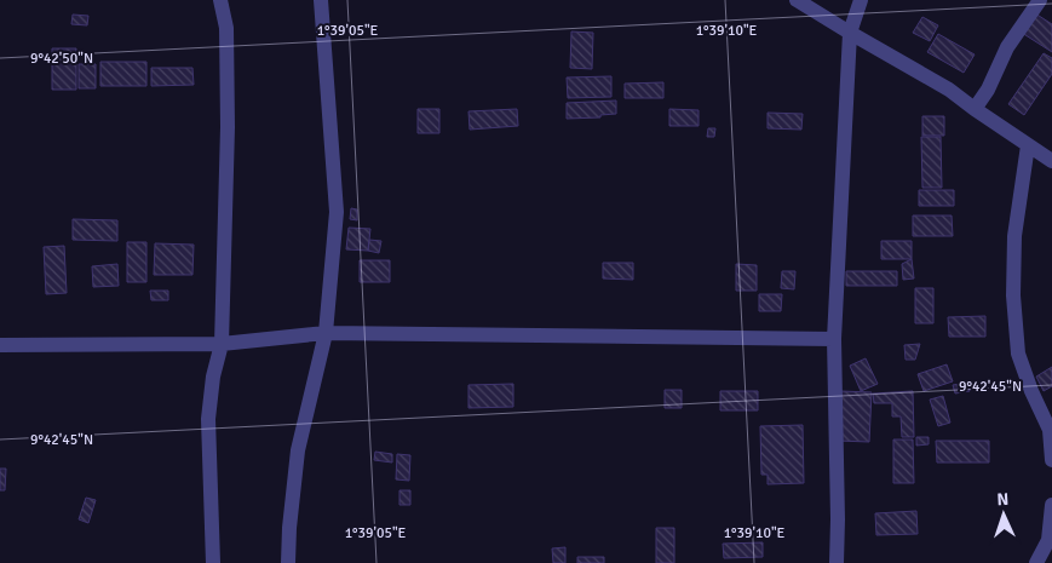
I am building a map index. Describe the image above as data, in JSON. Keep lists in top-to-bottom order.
{
  "north": "top",
  "coordinates": [
    "1°39'05\"E",
    "1°39'10\"E",
    "9°42'50\"N",
    "9°42'45\"N"
  ]
}
